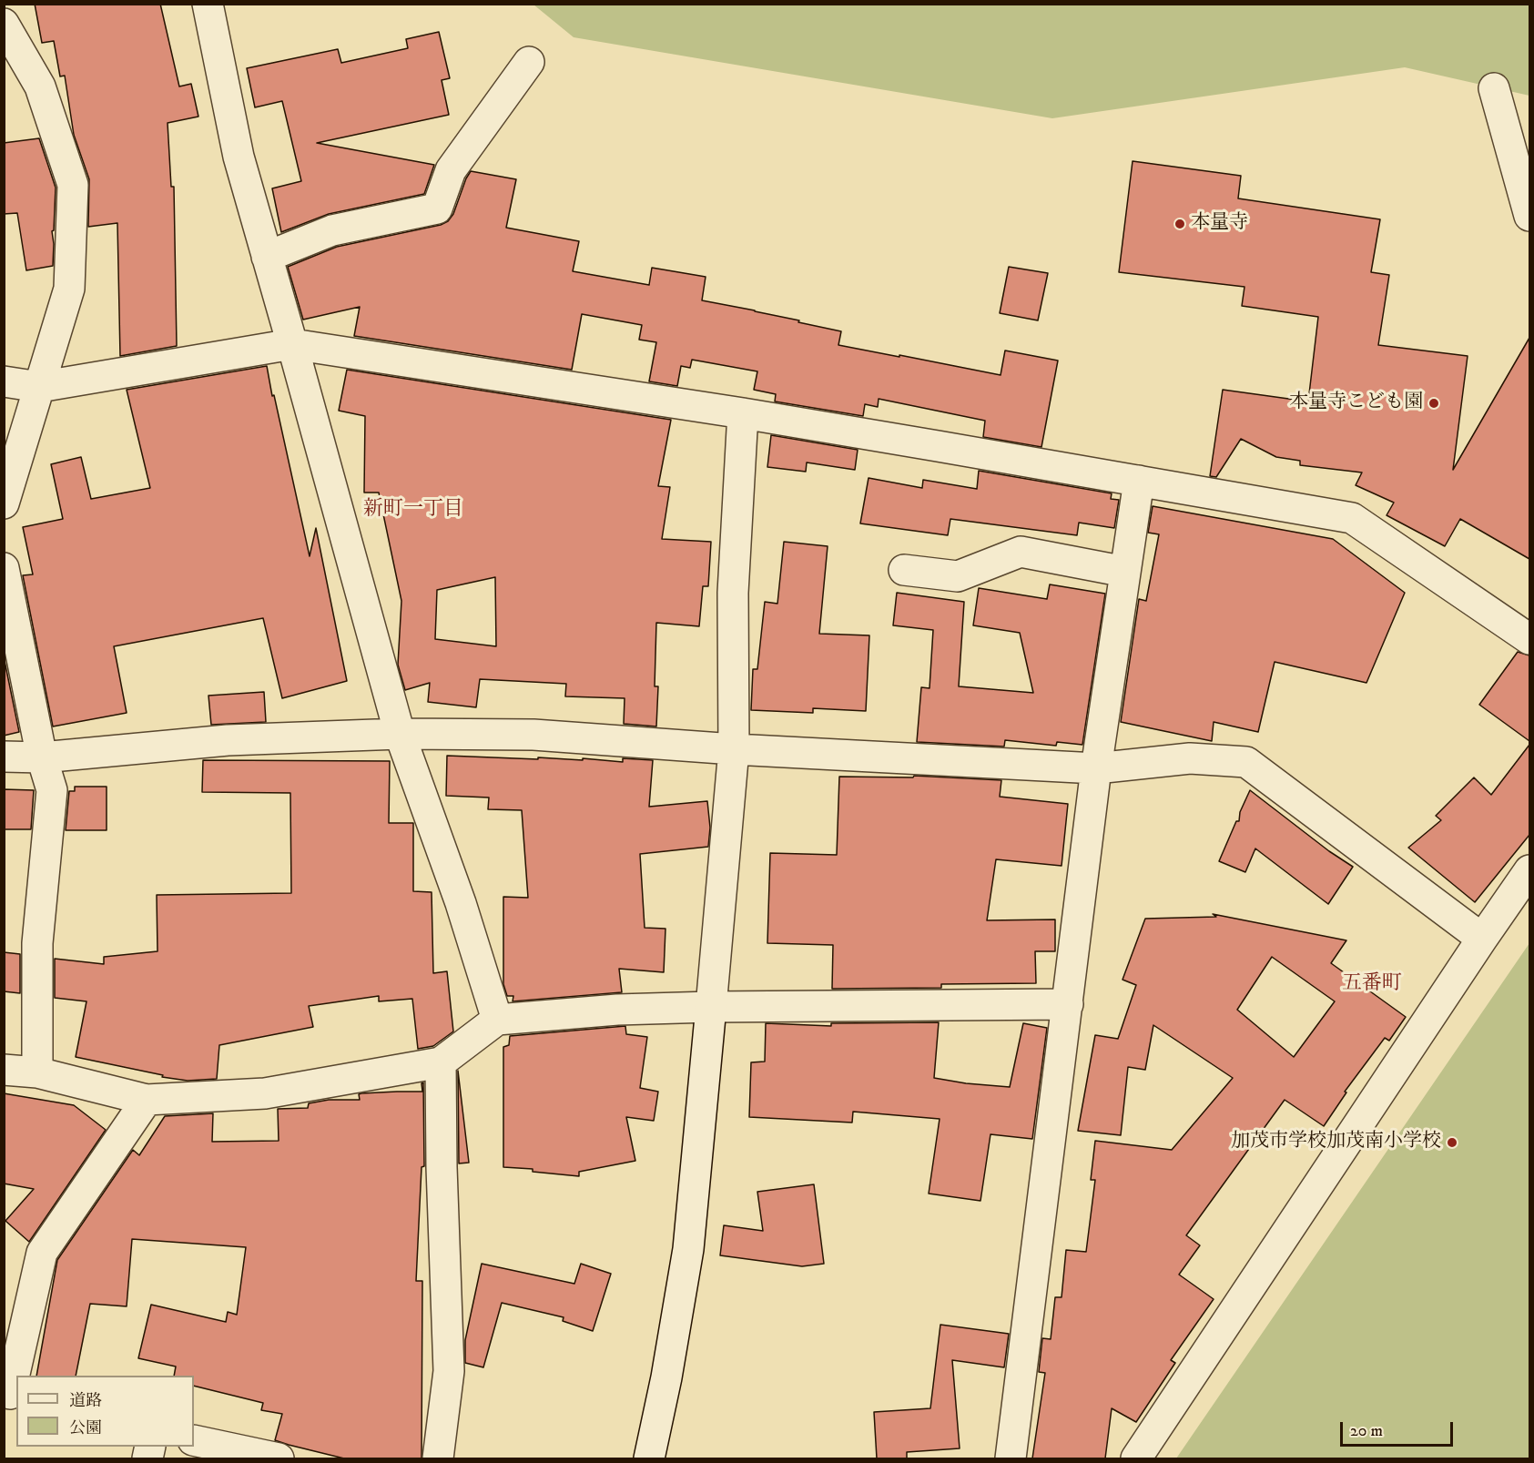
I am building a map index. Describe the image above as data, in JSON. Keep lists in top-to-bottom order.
{
  "districts": ["新町一丁目", "五番町"],
  "places": ["本量寺", "本量寺こども園", "加茂市学校加茂南小学校"],
  "legend": ["道路", "公園"],
  "scale_bar": "20 m"
}
